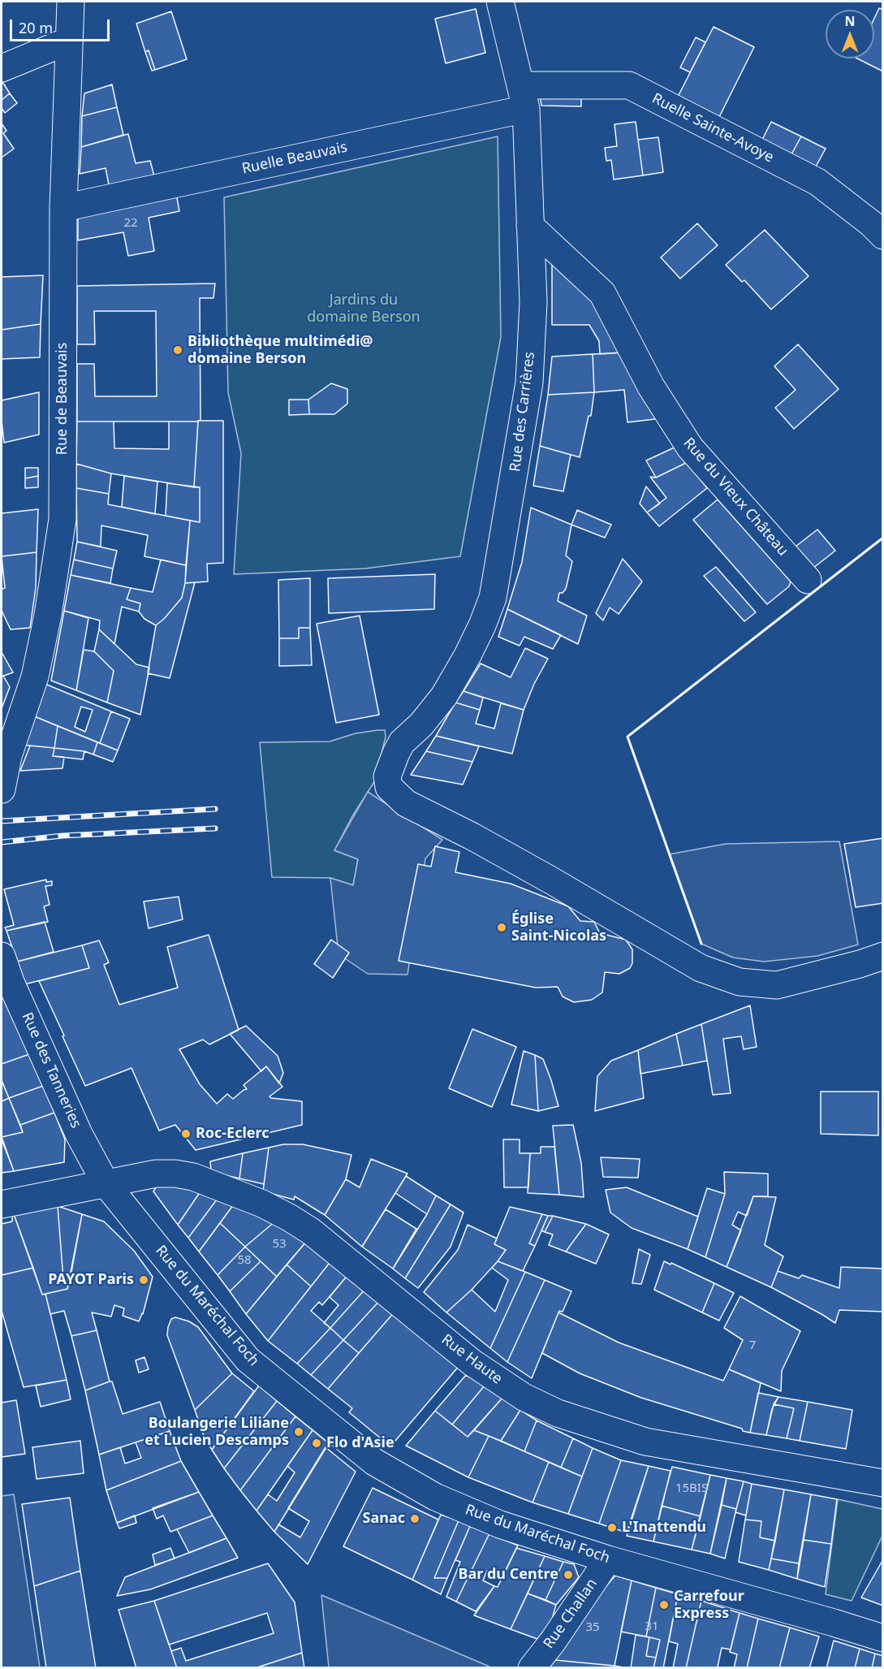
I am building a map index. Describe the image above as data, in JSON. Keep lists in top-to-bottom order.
{
  "streets": {
    "street": [
      "Ruelle Sainte-Avoye",
      "Ruelle Beauvais",
      "Rue de Beauvais",
      "Rue des Carrières",
      "Rue du Vieux Château",
      "Rue des Tanneries",
      "Rue du Maréchal Foch",
      "Rue Haute",
      "Rue Challan"
    ]
  },
  "crossings": [
    ["Ruelle Sainte-Avoye", "Ruelle Beauvais"],
    ["Ruelle Sainte-Avoye", "Rue des Carrières"],
    ["Ruelle Beauvais", "Rue de Beauvais"],
    ["Ruelle Beauvais", "Rue des Carrières"],
    ["Rue des Carrières", "Rue du Vieux Château"],
    ["Rue des Tanneries", "Rue du Maréchal Foch"],
    ["Rue des Tanneries", "Rue Haute"],
    ["Rue du Maréchal Foch", "Rue Challan"]
  ],
  "parks": ["Jardins du domaine Berson"],
  "places": [
    "Bibliothèque multimédi@ domaine Berson",
    "Église Saint-Nicolas",
    "Roc-Eclerc",
    "PAYOT Paris",
    "Boulangerie Liliane et Lucien Descamps",
    "Flo d'Asie",
    "Sanac",
    "L'Inattendu",
    "Bar du Centre",
    "Carrefour Express"
  ],
  "house_numbers": [
    "22",
    "53",
    "58",
    "7",
    "15BIS",
    "31",
    "35"
  ],
  "scale_bar": "20 m",
  "north": "top"
}
